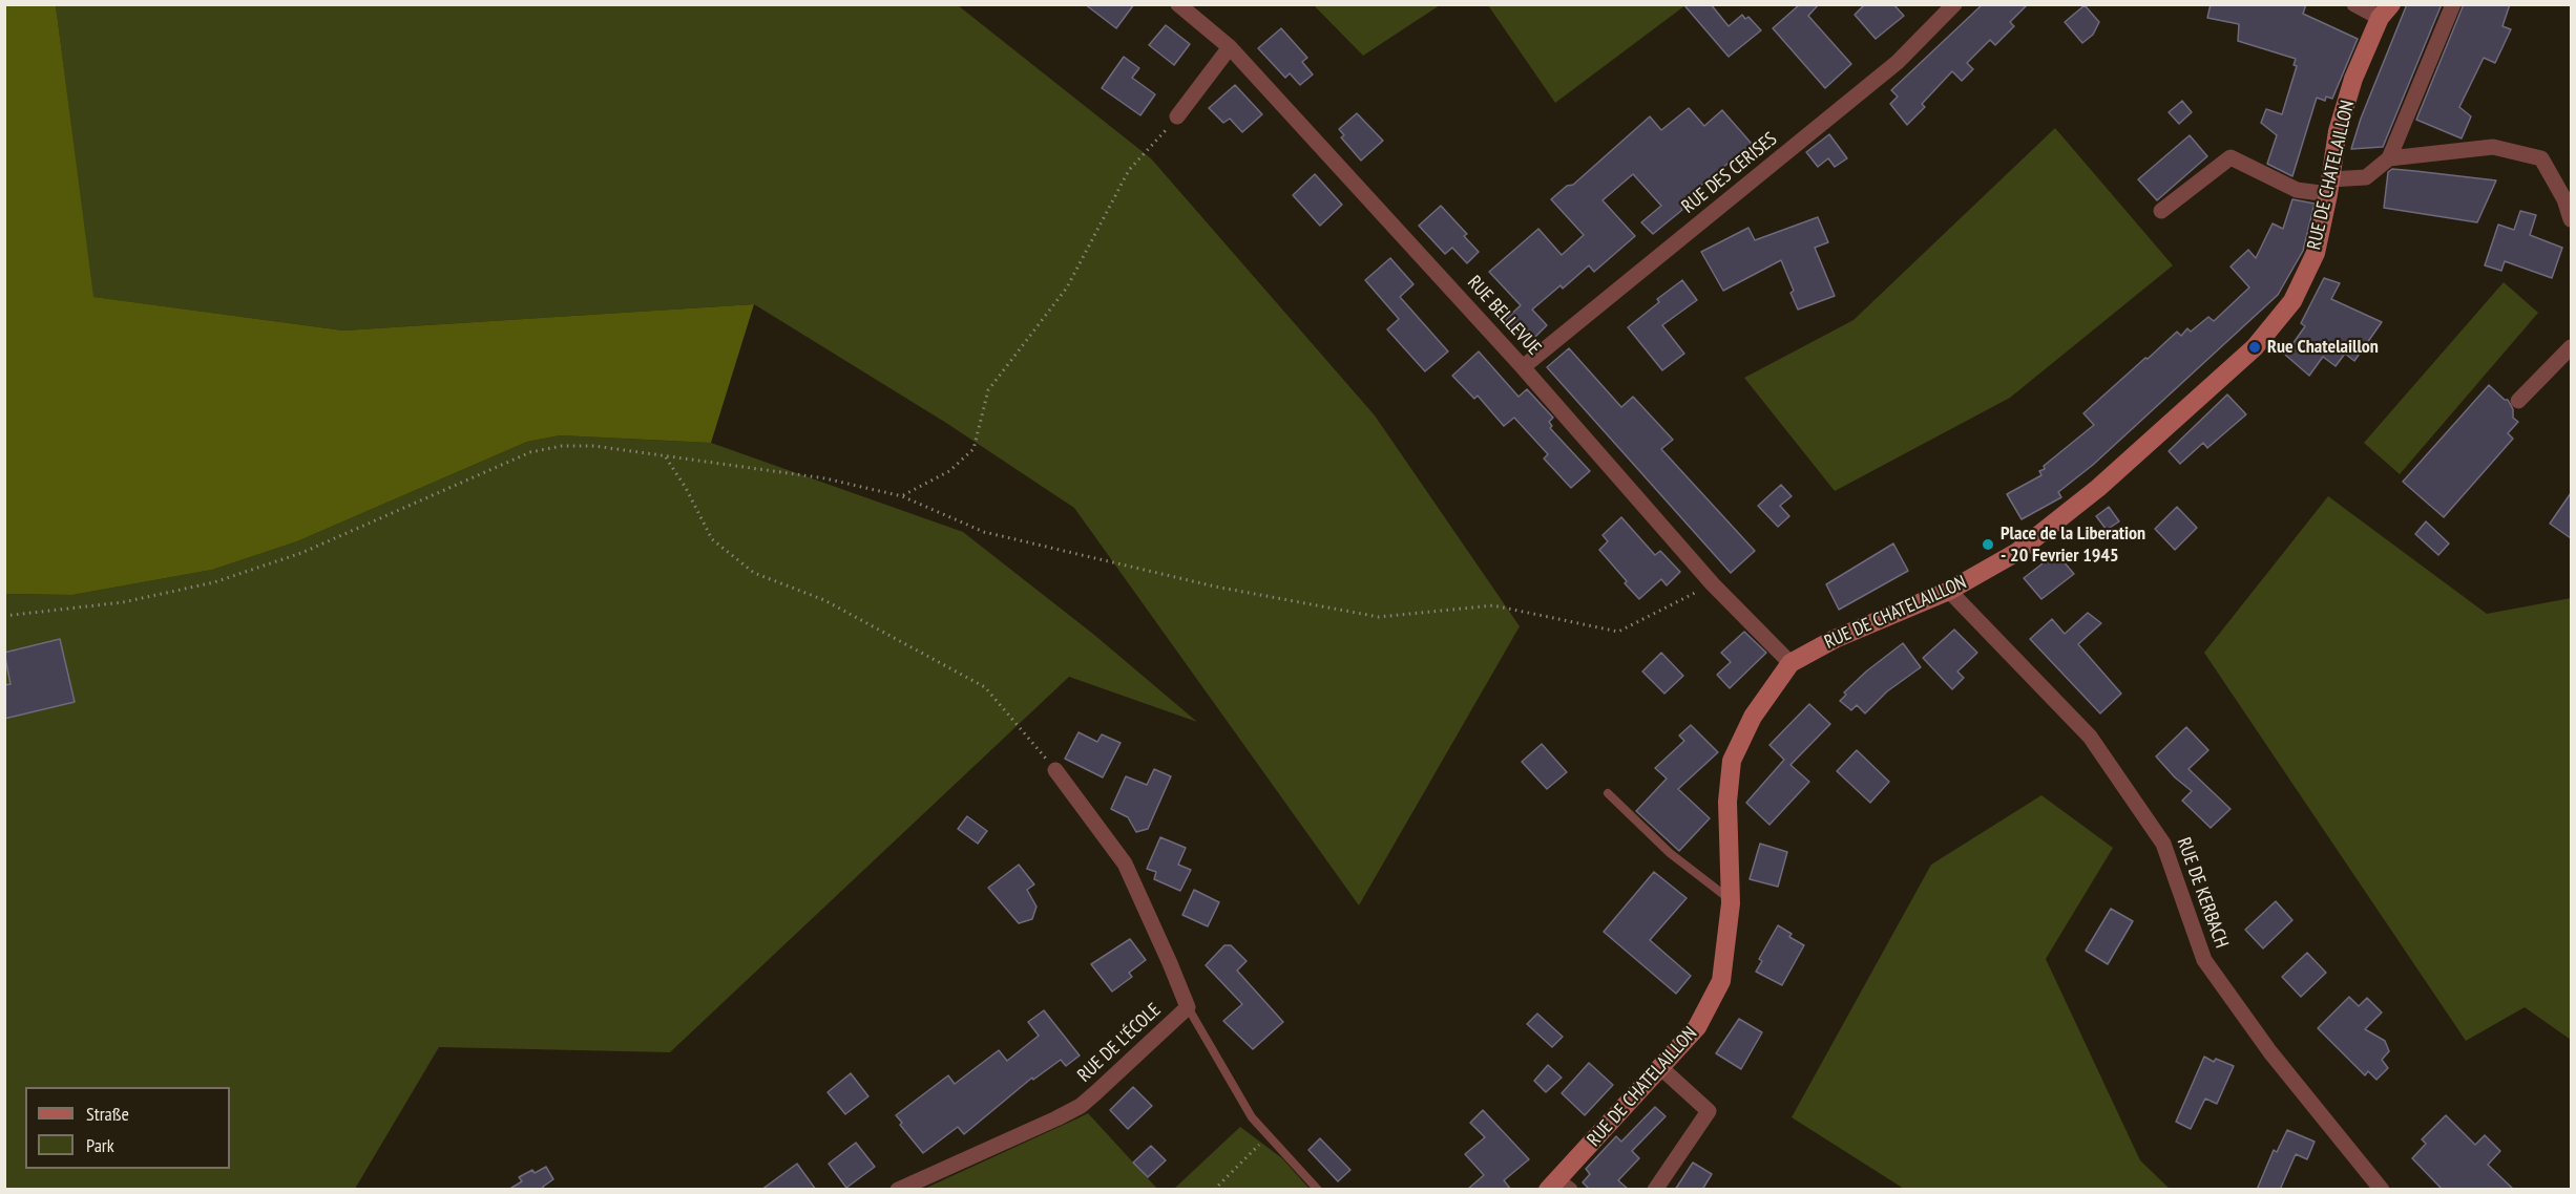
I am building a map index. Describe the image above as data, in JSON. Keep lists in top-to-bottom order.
{
  "streets": {
    "main road": ["RUE DE CHATELAILLON"],
    "street": [
      "RUE DES CERISES",
      "RUE BELLEVUE",
      "RUE DE KERBACH",
      "RUE DE L'ÉCOLE"
    ]
  },
  "crossings": [
    ["RUE DES CERISES", "RUE BELLEVUE"],
    ["RUE DE CHATELAILLON", "RUE BELLEVUE"],
    ["RUE DE CHATELAILLON", "RUE DE KERBACH"]
  ],
  "places": ["Rue Chatelaillon", "Place de la Liberation - 20 Fevrier 1945"],
  "legend": ["Straße", "Park"]
}
